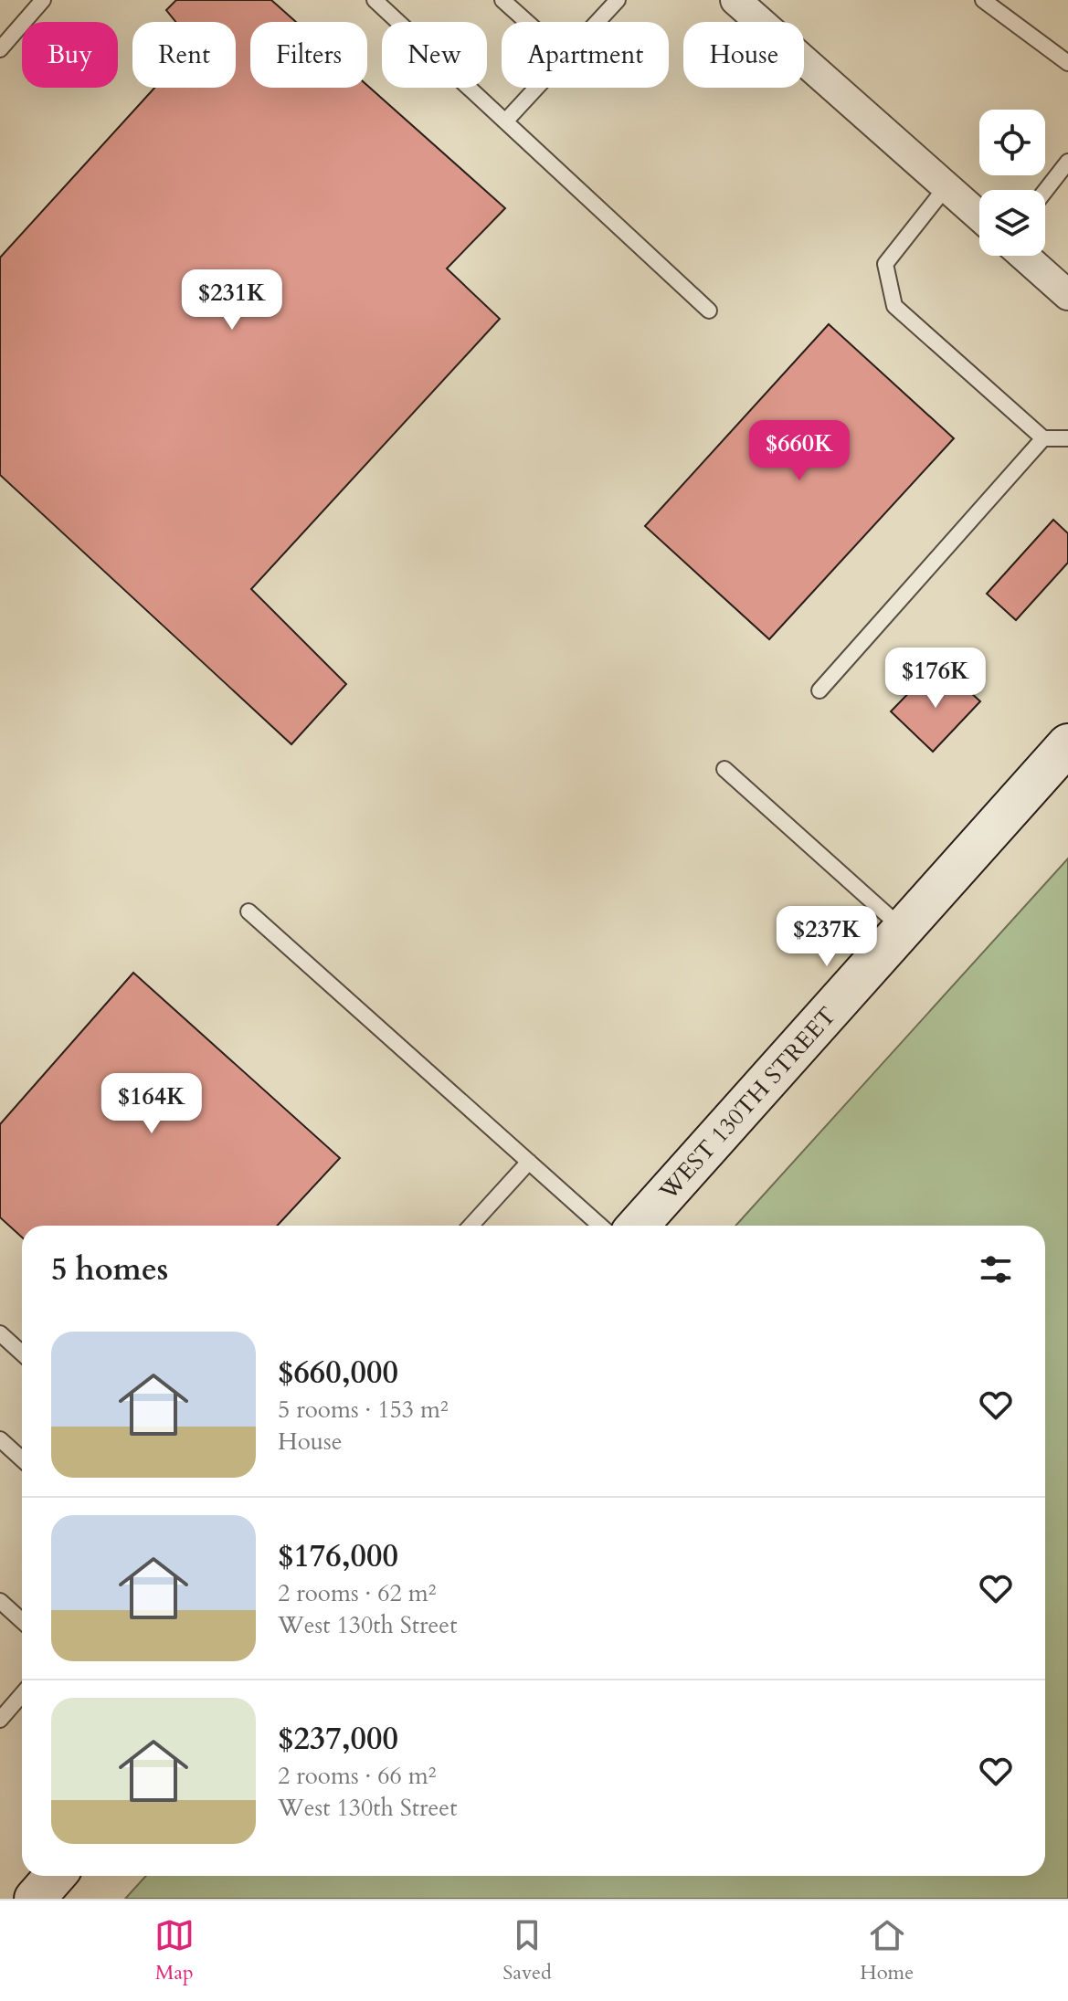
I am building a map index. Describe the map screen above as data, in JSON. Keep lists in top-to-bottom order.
{
  "streets": {
    "main road": ["WEST 130TH STREET"]
  },
  "page": {
    "chip": [
      "Buy",
      "Rent",
      "Filters",
      "New",
      "Apartment",
      "House"
    ],
    "price": [
      "$231K",
      "$660K",
      "$176K",
      "$237K",
      "$164K"
    ],
    "heading": "5 homes",
    "list": [
      {
        "name": "$660,000",
        "note": "5 rooms · 153 m² · House"
      },
      {
        "name": "$176,000",
        "note": "2 rooms · 62 m² · West 130th Street"
      },
      {
        "name": "$237,000",
        "note": "2 rooms · 66 m² · West 130th Street"
      }
    ],
    "tabs": ["Map", "Saved", "Home"]
  }
}
